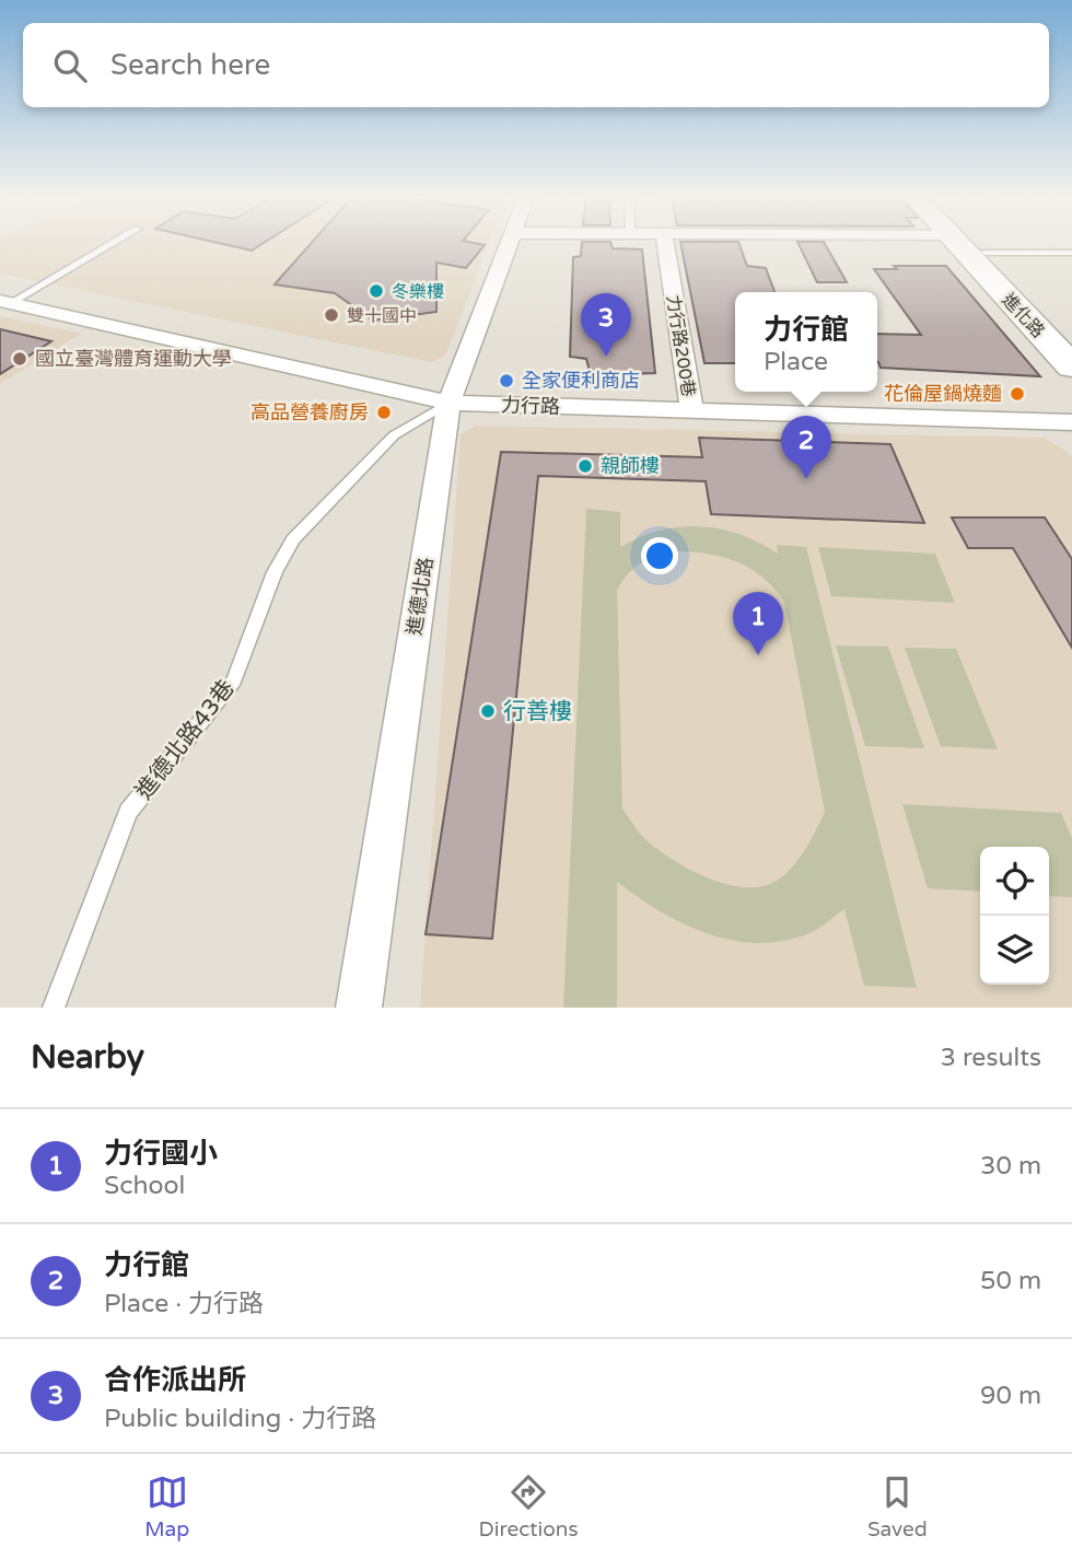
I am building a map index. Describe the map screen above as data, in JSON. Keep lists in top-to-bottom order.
{
  "streets": {
    "main road": ["進化路"],
    "street": ["力行路200巷", "力行路", "進德北路"],
    "lane": ["進德北路43巷"]
  },
  "crossings": [
    ["力行路200巷", "力行路"],
    ["力行路", "進德北路"],
    ["力行路", "進德北路43巷"],
    ["進德北路", "進德北路43巷"]
  ],
  "places": [
    "冬樂樓",
    "雙十國中",
    "國立臺灣體育運動大學",
    "全家便利商店",
    "花倫屋鍋燒麵",
    "高品營養廚房",
    "親師樓",
    "行善樓"
  ],
  "page": {
    "search": "Search here",
    "popup": ["力行館", "Place"],
    "pins": ["3", "2", "1"],
    "heading": ["Nearby", "3 results"],
    "list": [
      {
        "mark": "1",
        "name": "力行國小",
        "note": "School",
        "value": "30 m"
      },
      {
        "mark": "2",
        "name": "力行館",
        "note": "Place · 力行路",
        "value": "50 m"
      },
      {
        "mark": "3",
        "name": "合作派出所",
        "note": "Public building · 力行路",
        "value": "90 m"
      }
    ],
    "nav": ["Map", "Directions", "Saved"]
  }
}
